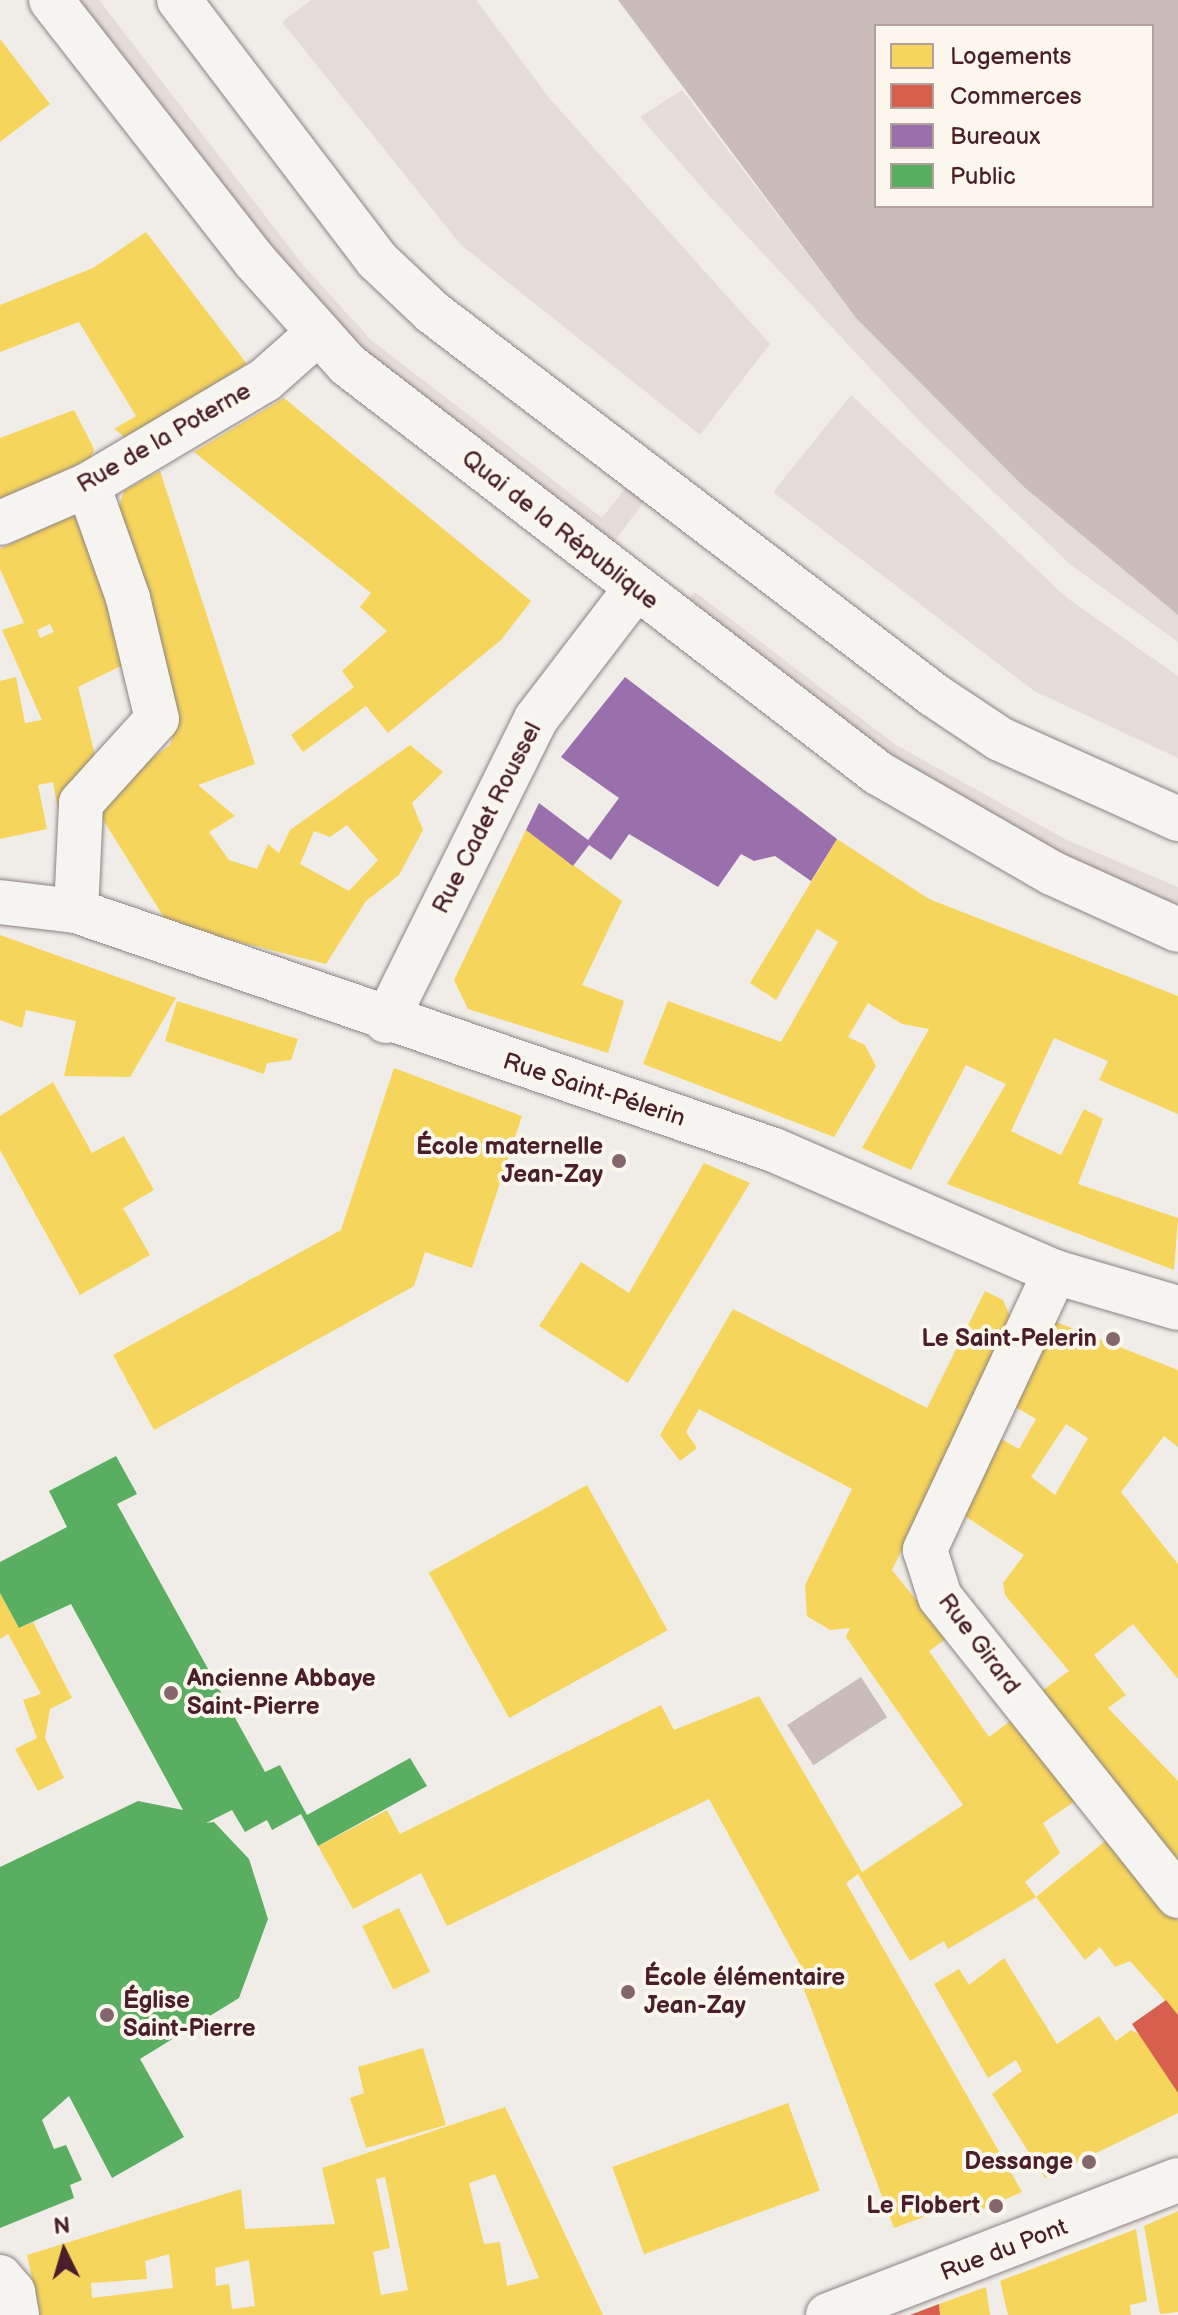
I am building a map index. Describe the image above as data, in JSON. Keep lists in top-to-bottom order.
{
  "streets": {
    "street": [
      "Rue de la Poterne",
      "Quai de la République",
      "Rue Cadet Roussel",
      "Rue Saint-Pélerin",
      "Rue Girard",
      "Rue du Pont"
    ]
  },
  "crossings": [
    ["Rue de la Poterne", "Quai de la République"],
    ["Quai de la République", "Rue Cadet Roussel"],
    ["Rue Cadet Roussel", "Rue Saint-Pélerin"],
    ["Rue Saint-Pélerin", "Rue Girard"]
  ],
  "places": [
    "École maternelle Jean-Zay",
    "Le Saint-Pelerin",
    "Ancienne Abbaye Saint-Pierre",
    "École élémentaire Jean-Zay",
    "Église Saint-Pierre",
    "Dessange",
    "Le Flobert"
  ],
  "legend": [
    "Logements",
    "Commerces",
    "Bureaux",
    "Public"
  ],
  "north": "top"
}
